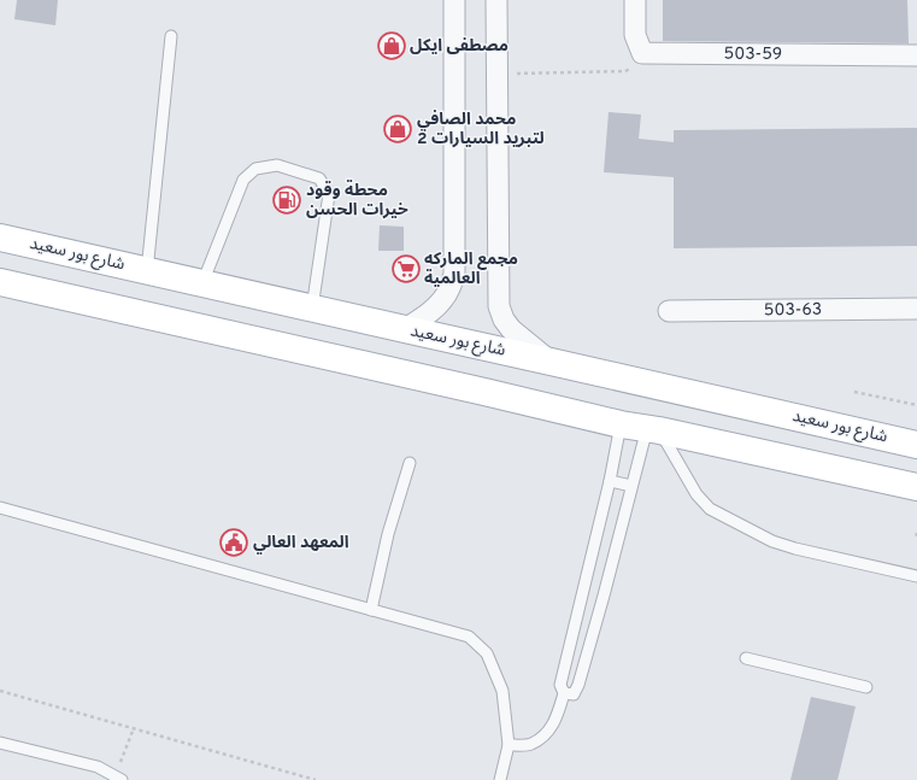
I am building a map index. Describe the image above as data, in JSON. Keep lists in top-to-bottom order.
{
  "streets": {
    "main road": ["شارع بور سعيد"],
    "street": ["503-59", "503-63"]
  },
  "places": {
    "shop": ["مصطفى ايكل", "محمد الصافي لتبريد السيارات 2"],
    "fuel station": ["محطة وقود خيرات الحسن"],
    "supermarket": ["مجمع الماركه العالمية"],
    "public building": ["المعهد العالي"]
  }
}
